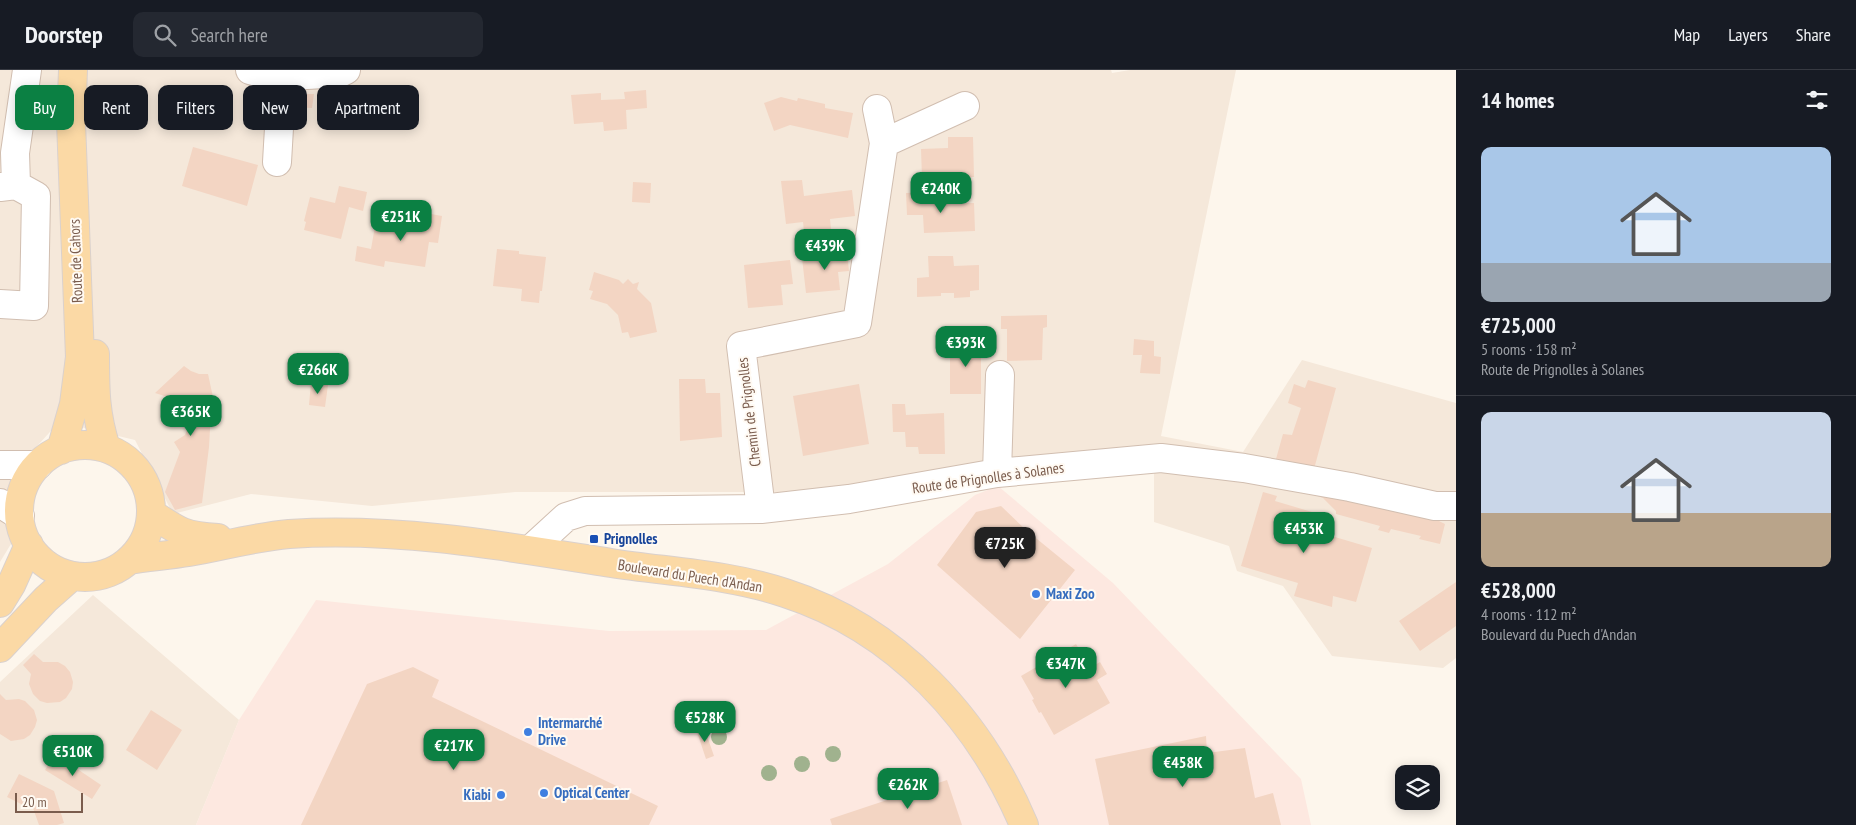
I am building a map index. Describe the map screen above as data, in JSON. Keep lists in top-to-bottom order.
{
  "streets": {
    "main road": ["Route de Cahors", "Boulevard du Puech d'Andan"],
    "street": ["Chemin de Prignolles", "Route de Prignolles à Solanes"]
  },
  "crossings": [
    ["Chemin de Prignolles", "Route de Prignolles à Solanes"],
    ["Route de Prignolles à Solanes", "Boulevard du Puech d'Andan"]
  ],
  "places": {
    "transit": ["Prignolles"],
    "other": [
      "Maxi Zoo",
      "Intermarché Drive",
      "Optical Center",
      "Kiabi"
    ]
  },
  "scale_bar": "20 m",
  "page": {
    "header": "Doorstep",
    "search": "Search here",
    "nav": ["Map", "Layers", "Share"],
    "heading": "14 homes",
    "chip": [
      "Buy",
      "Rent",
      "Filters",
      "New",
      "Apartment"
    ],
    "list": [
      {
        "name": "€725,000",
        "note": "5 rooms · 158 m² · Route de Prignolles à Solanes"
      },
      {
        "name": "€528,000",
        "note": "4 rooms · 112 m² · Boulevard du Puech d'Andan"
      }
    ],
    "price": [
      "€240K",
      "€251K",
      "€439K",
      "€393K",
      "€266K",
      "€365K",
      "€453K",
      "€725K",
      "€347K",
      "€528K",
      "€217K",
      "€510K",
      "€458K",
      "€262K"
    ],
    "scale": "20 m"
  }
}
